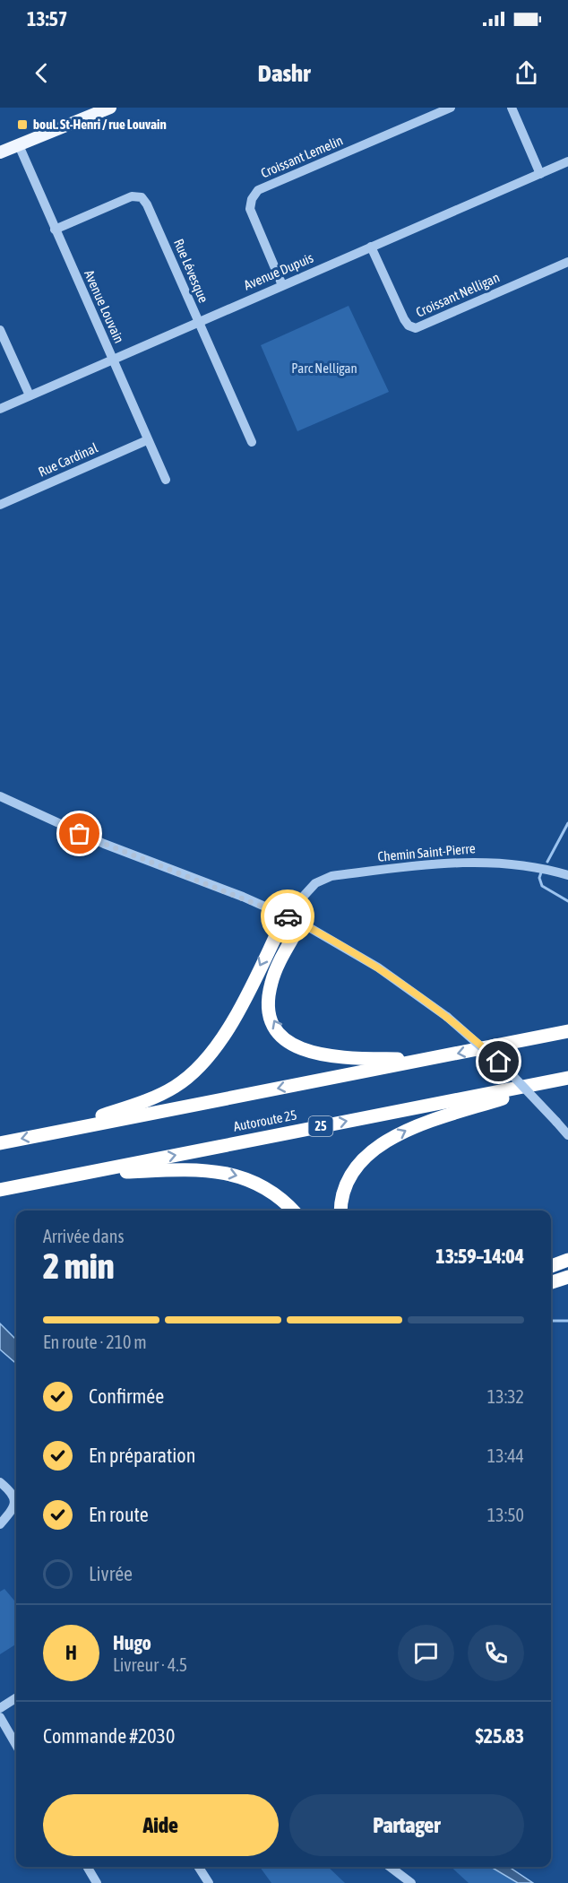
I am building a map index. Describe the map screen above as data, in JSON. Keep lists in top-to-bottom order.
{
  "streets": {
    "highway": ["Autoroute 25", "25"],
    "street": [
      "Croissant Lemelin",
      "Rue Lévesque",
      "Avenue Dupuis",
      "Croissant Nelligan",
      "Avenue Louvain",
      "Rue Cardinal",
      "Chemin Saint-Pierre"
    ]
  },
  "crossings": [
    ["Croissant Lemelin", "Avenue Dupuis"],
    ["Rue Lévesque", "Avenue Dupuis"],
    ["Rue Lévesque", "Avenue Louvain"],
    ["Avenue Dupuis", "Croissant Nelligan"],
    ["Avenue Dupuis", "Avenue Louvain"],
    ["Avenue Louvain", "Rue Cardinal"]
  ],
  "parks": ["Parc Nelligan"],
  "places": {
    "transit": ["boul. St-Henri / rue Louvain"]
  },
  "page": {
    "status": "13:57",
    "header": "Dashr",
    "heading": ["2 min", "Arrivée dans", "13:59–14:04"],
    "panel": [
      "Hugo",
      "Livreur · 4.5",
      "Commande #2030",
      "$25.83"
    ],
    "bar": "En route · 210 m",
    "list": [
      ["Confirmée", "13:32"],
      ["En préparation", "13:44"],
      ["En route", "13:50"],
      "Livrée"
    ],
    "round": "H",
    "buttons": ["Aide", "Partager"]
  }
}
